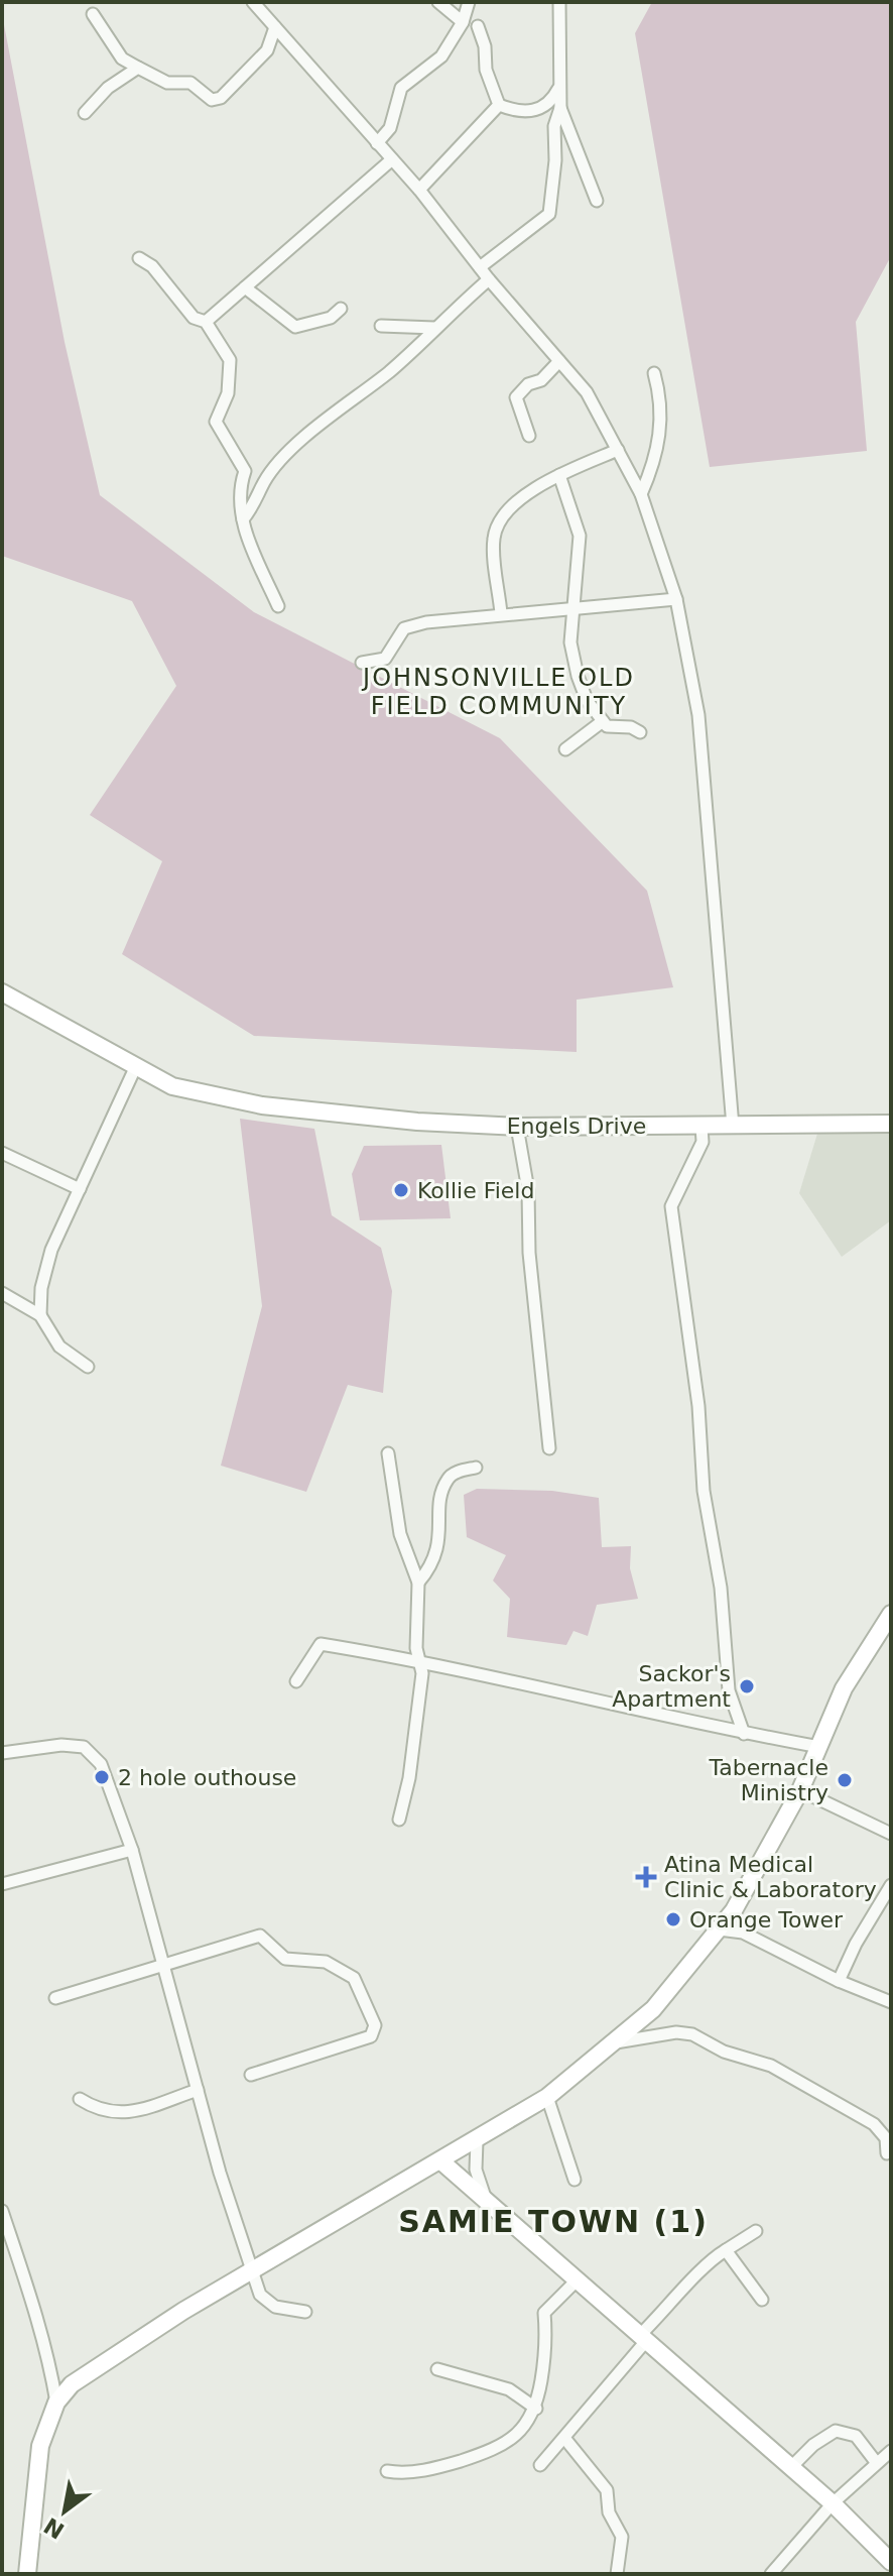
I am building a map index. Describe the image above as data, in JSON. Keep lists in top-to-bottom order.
{
  "streets": {
    "street": ["Engels Drive"]
  },
  "districts": ["JOHNSONVILLE OLD FIELD COMMUNITY", "SAMIE TOWN (1)"],
  "places": {
    "other": [
      "Kollie Field",
      "Sackor's Apartment",
      "2 hole outhouse",
      "Tabernacle Ministry",
      "Orange Tower"
    ],
    "health": ["Atina Medical Clinic & Laboratory"]
  },
  "north": "bottom left"
}
